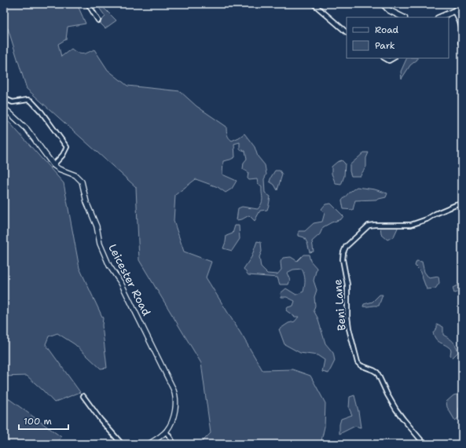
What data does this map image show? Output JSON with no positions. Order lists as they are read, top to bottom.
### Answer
{
  "streets": {
    "street": ["Leicester Road", "Beni Lane"]
  },
  "legend": ["Road", "Park"],
  "scale_bar": "100 m"
}
